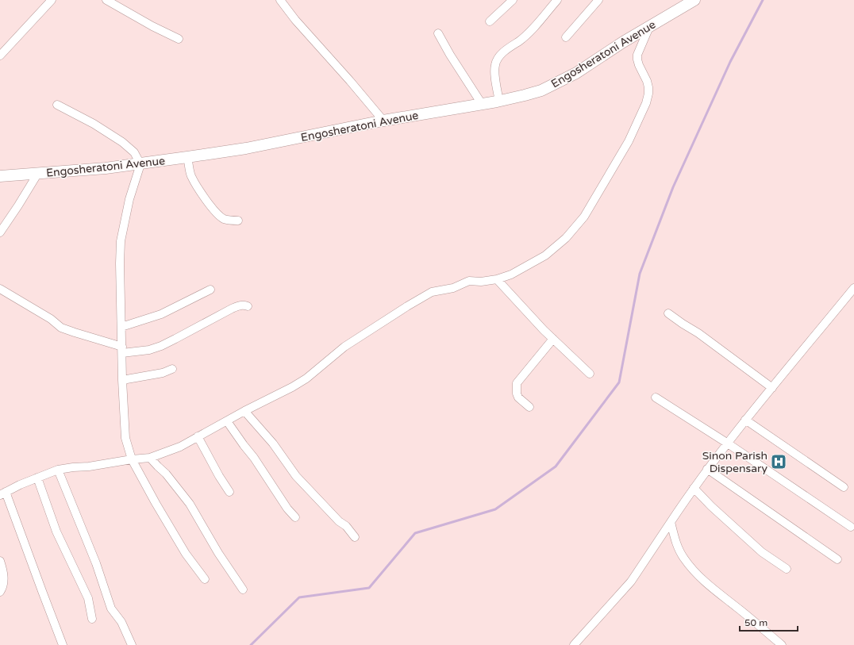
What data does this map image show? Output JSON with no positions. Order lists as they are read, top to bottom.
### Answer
{
  "streets": {
    "street": ["Engosheratoni Avenue"]
  },
  "places": {
    "hospital": ["Sinon Parish Dispensary"]
  },
  "scale_bar": "50 m"
}
